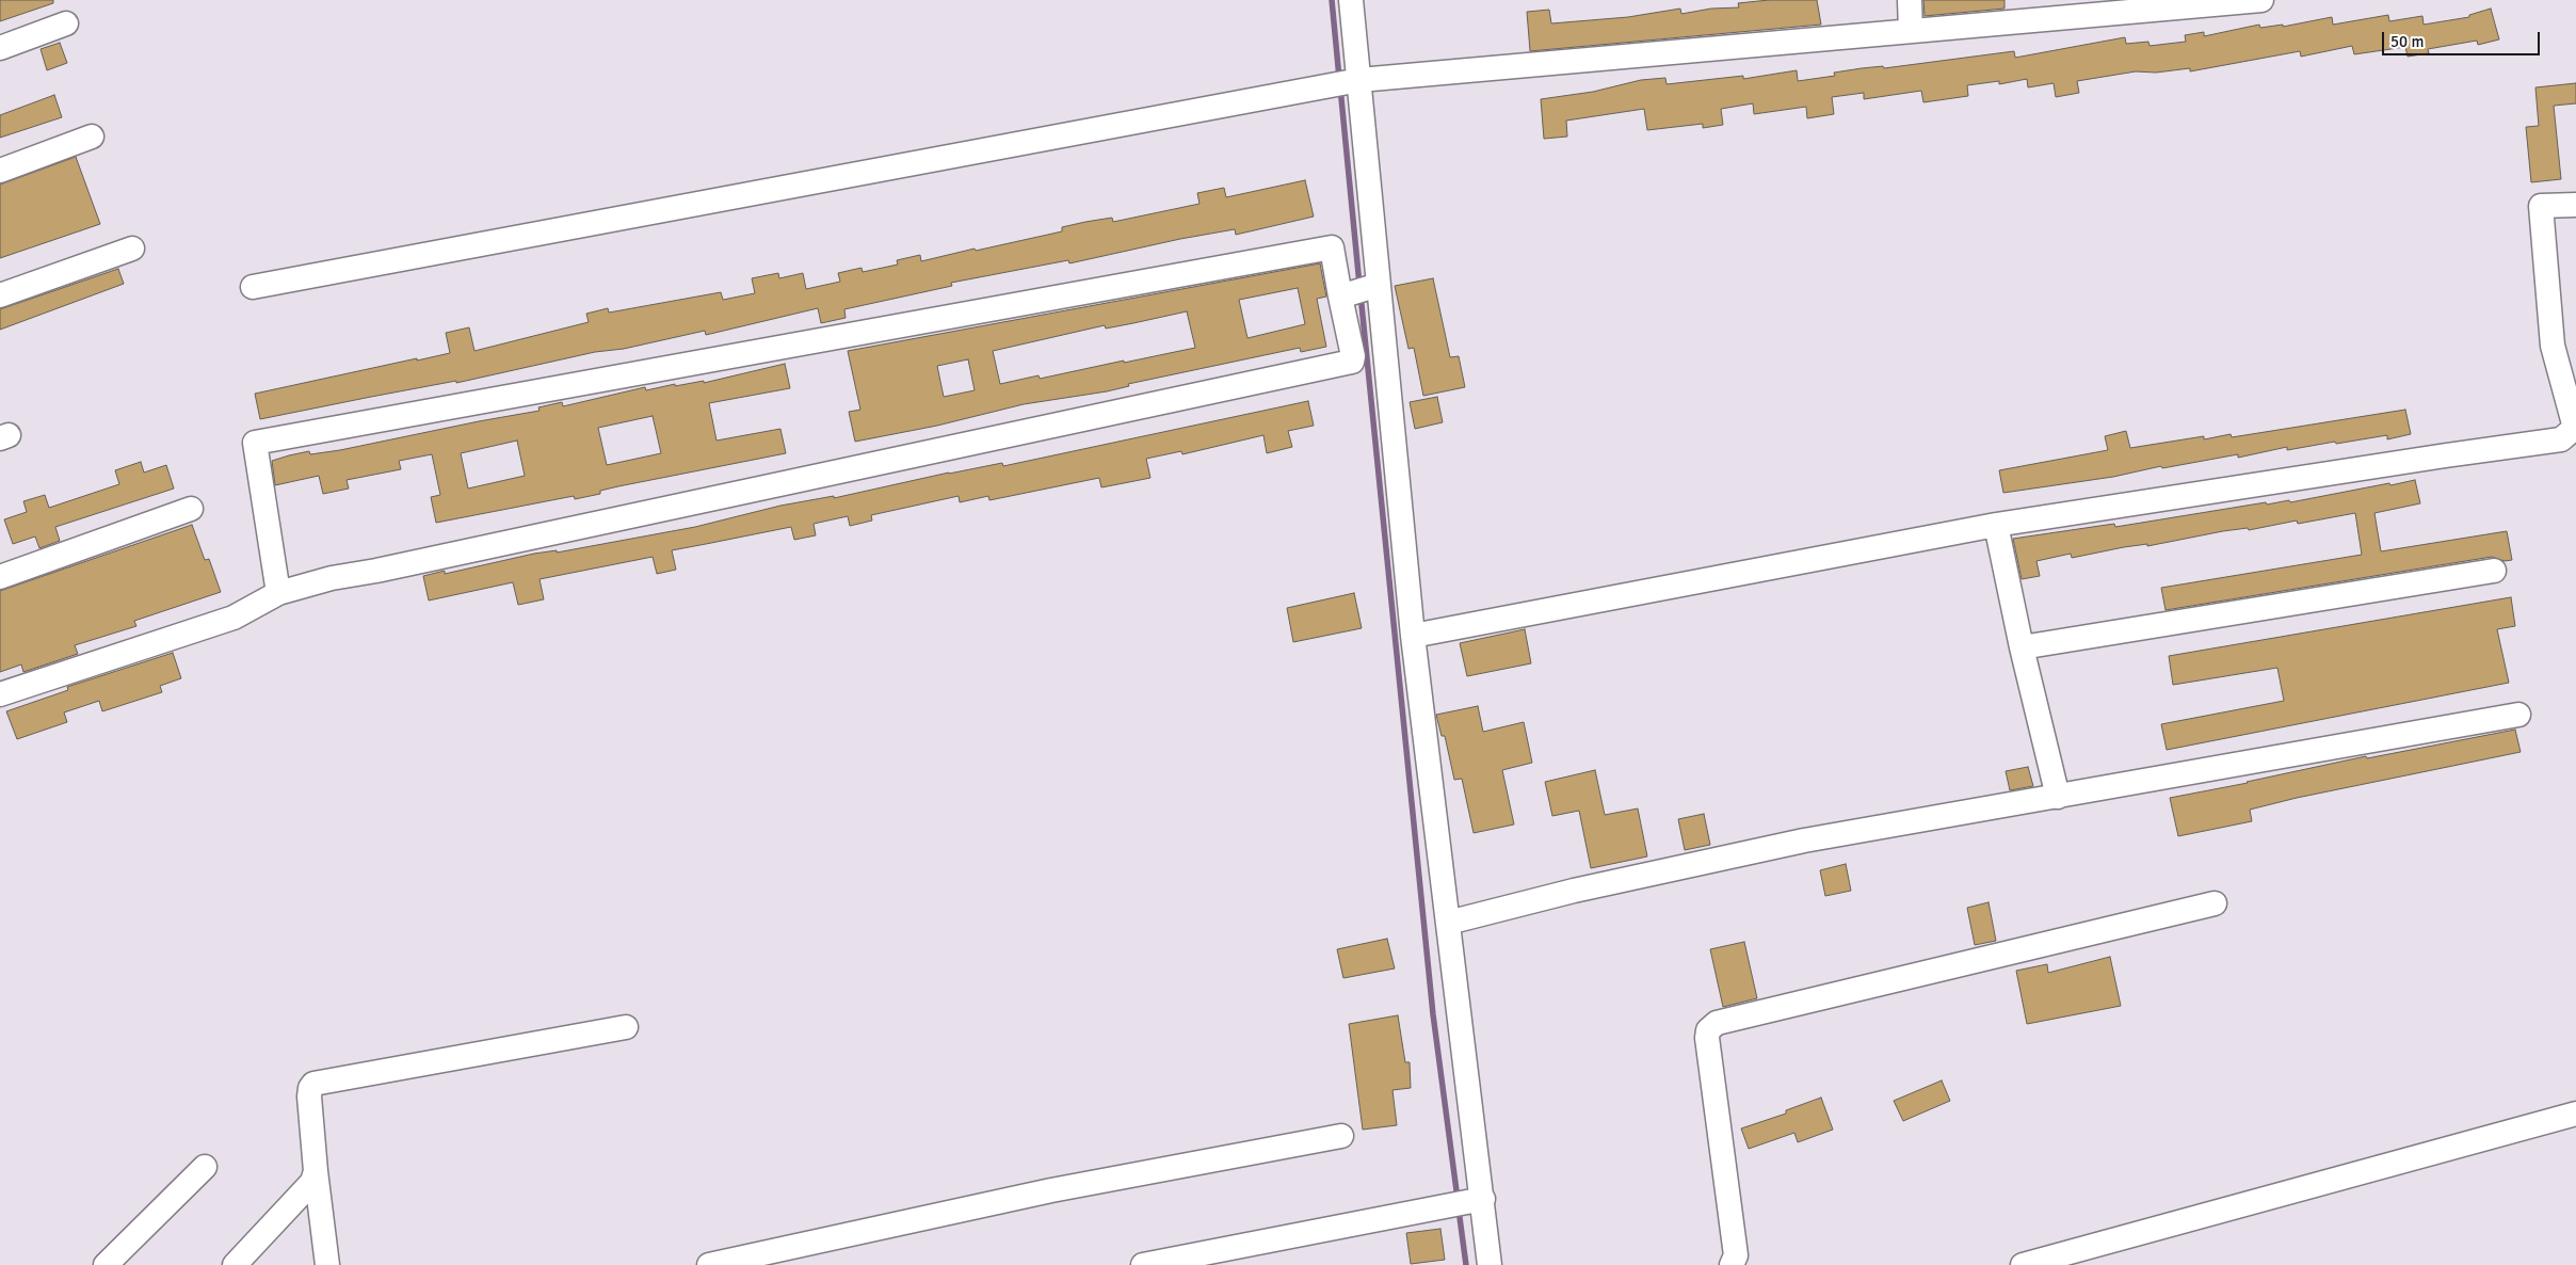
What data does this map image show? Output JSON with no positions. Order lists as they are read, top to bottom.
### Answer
{
  "scale_bar": "50 m"
}
